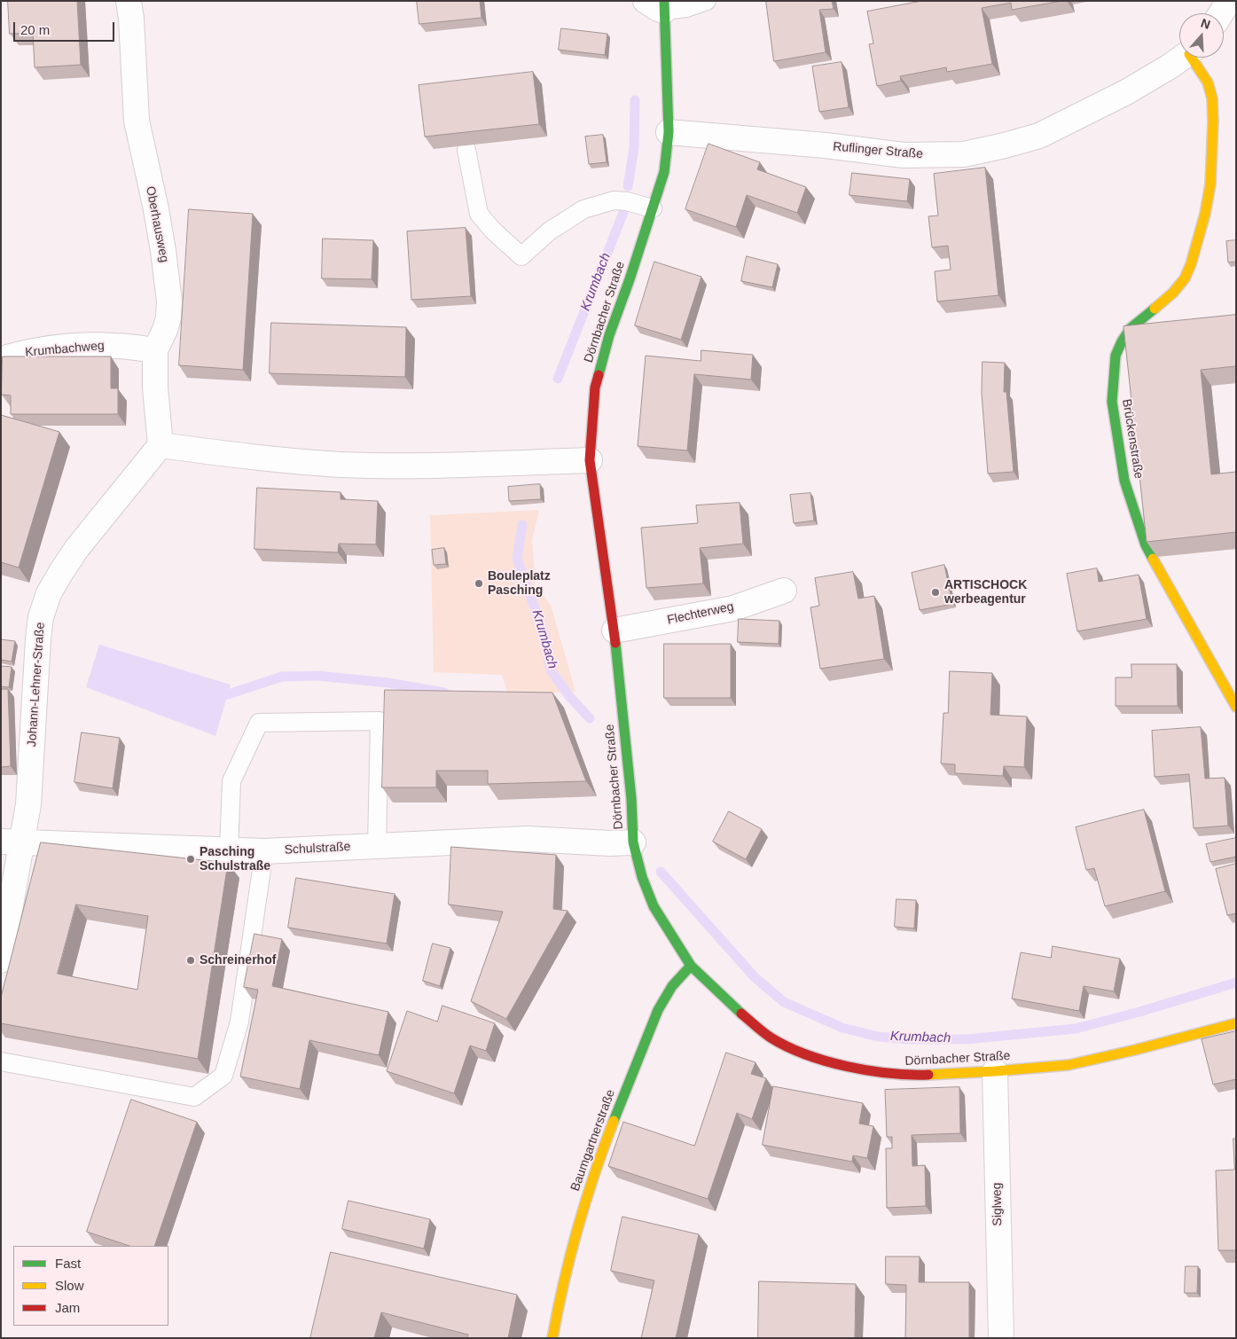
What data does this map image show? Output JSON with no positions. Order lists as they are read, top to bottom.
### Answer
{
  "streets": {
    "street": [
      "Ruflinger Straße",
      "Oberhausweg",
      "Dörnbacher Straße",
      "Krumbachweg",
      "Brückenstraße",
      "Flechterweg",
      "Johann-Lehner-Straße",
      "Schulstraße",
      "Baumgartnerstraße",
      "Siglweg"
    ]
  },
  "crossings": [
    ["Ruflinger Straße", "Dörnbacher Straße"],
    ["Oberhausweg", "Krumbachweg"],
    ["Oberhausweg", "Johann-Lehner-Straße"],
    ["Dörnbacher Straße", "Flechterweg"],
    ["Dörnbacher Straße", "Schulstraße"],
    ["Dörnbacher Straße", "Baumgartnerstraße"],
    ["Dörnbacher Straße", "Siglweg"],
    ["Johann-Lehner-Straße", "Schulstraße"]
  ],
  "water": ["Krumbach"],
  "places": [
    "Bouleplatz Pasching",
    "ARTISCHOCK werbeagentur",
    "Pasching Schulstraße",
    "Schreinerhof"
  ],
  "legend": ["Fast", "Slow", "Jam"],
  "scale_bar": "20 m",
  "north": "top"
}
